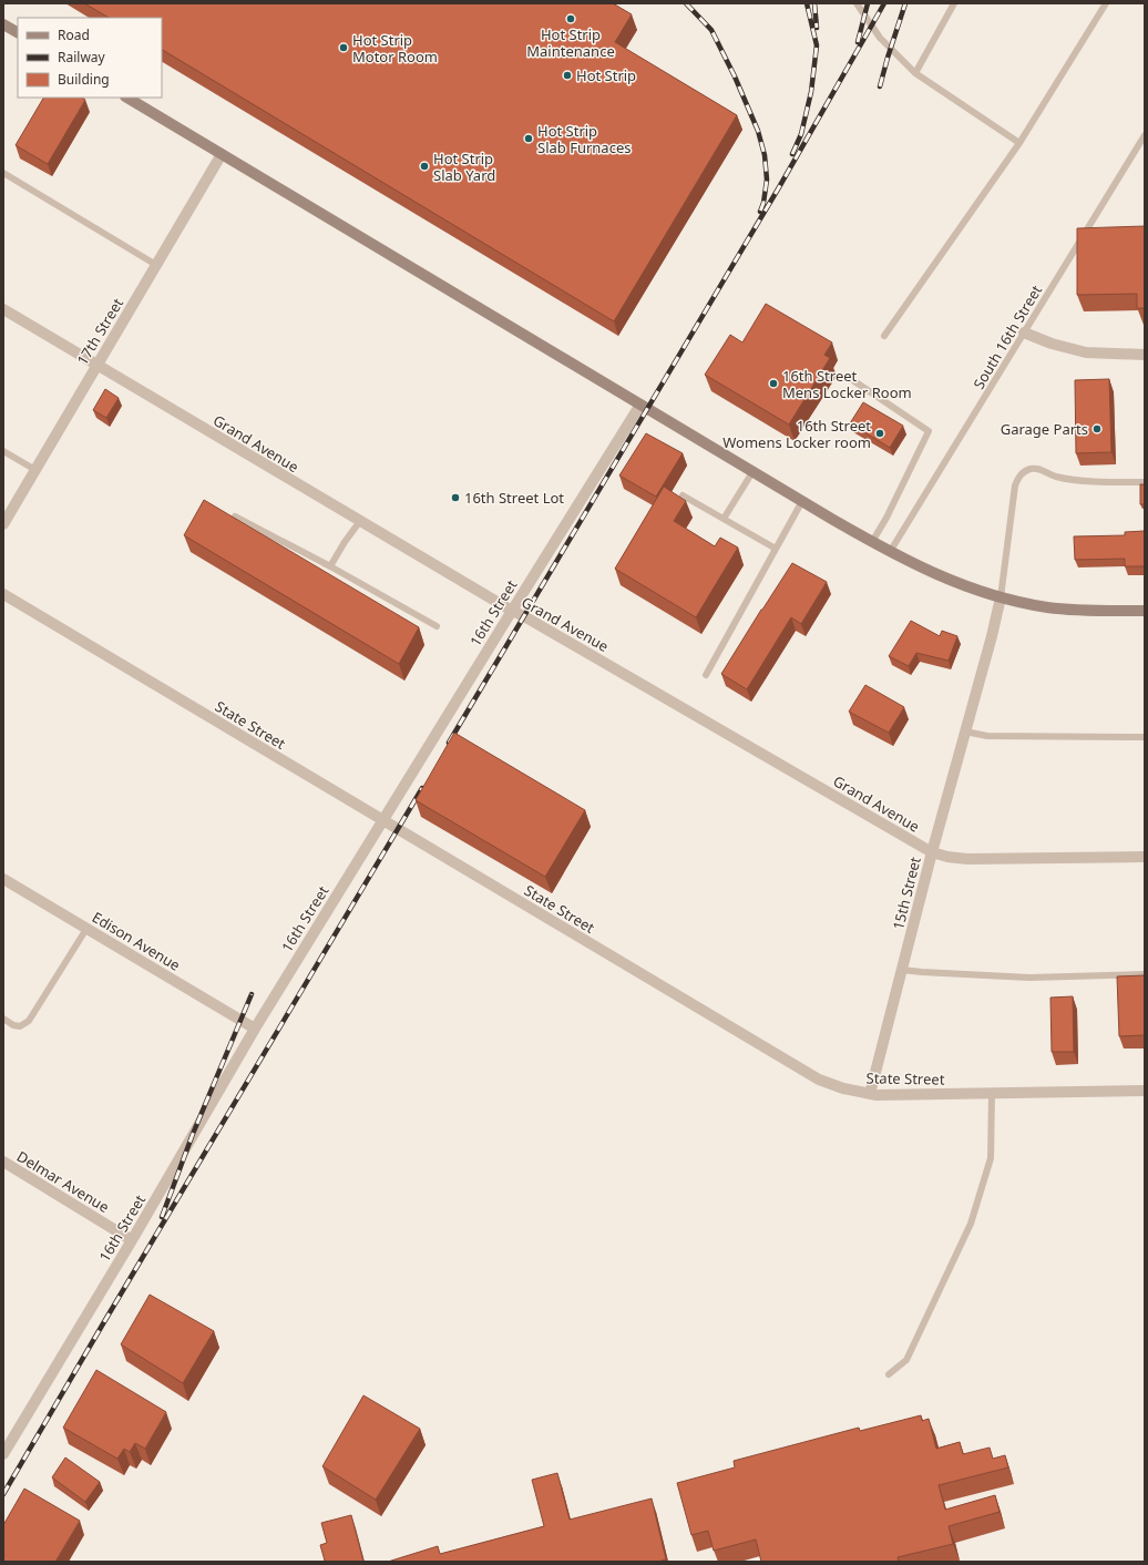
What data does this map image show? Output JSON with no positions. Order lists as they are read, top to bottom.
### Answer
{
  "streets": {
    "street": [
      "17th Street",
      "Grand Avenue",
      "16th Street",
      "State Street",
      "15th Street",
      "Edison Avenue",
      "Delmar Avenue"
    ],
    "lane": ["South 16th Street"]
  },
  "crossings": [
    ["17th Street", "Grand Avenue"],
    ["Grand Avenue", "16th Street"],
    ["Grand Avenue", "15th Street"],
    ["16th Street", "State Street"],
    ["16th Street", "Edison Avenue"],
    ["16th Street", "Delmar Avenue"],
    ["State Street", "15th Street"]
  ],
  "places": [
    "Hot Strip Maintenance",
    "Hot Strip Motor Room",
    "Hot Strip",
    "Hot Strip Slab Furnaces",
    "Hot Strip Slab Yard",
    "16th Street Mens Locker Room",
    "Garage Parts",
    "16th Street Womens Locker room",
    "16th Street Lot"
  ],
  "legend": ["Road", "Railway", "Building"]
}
